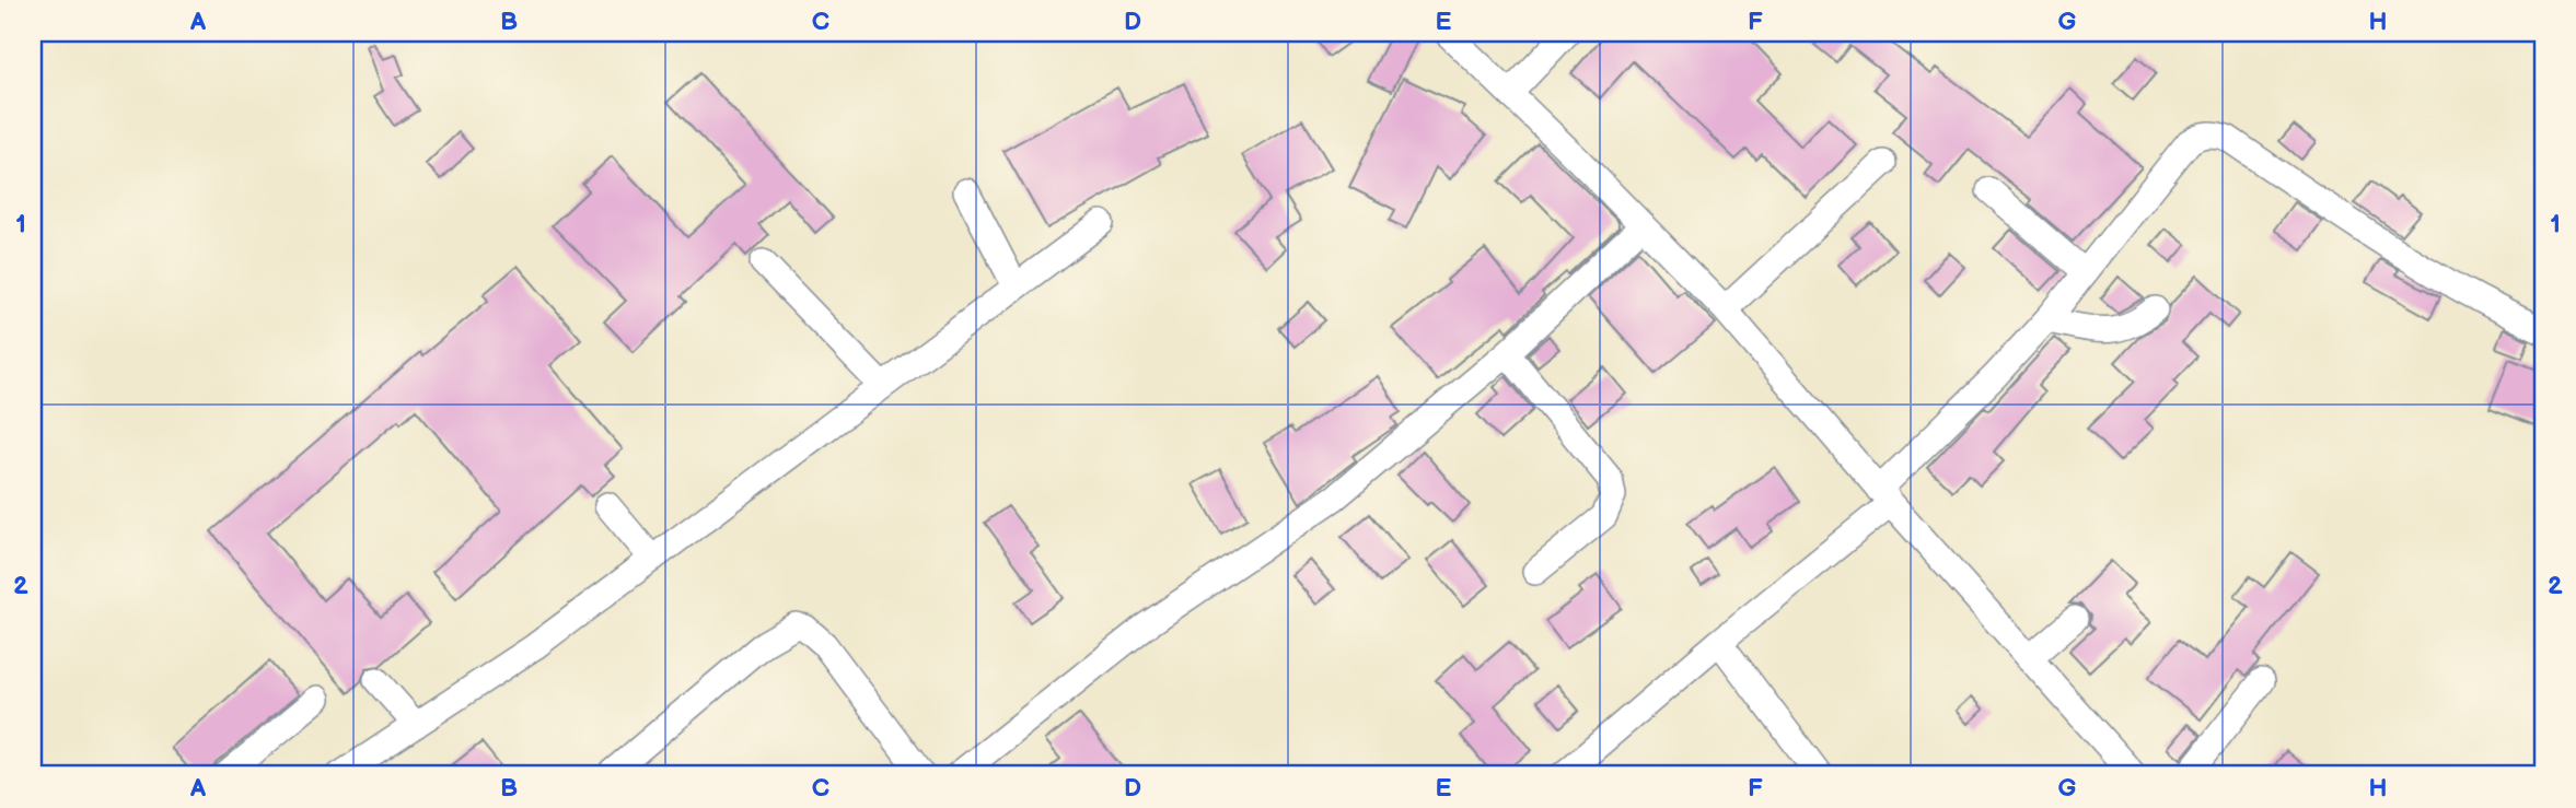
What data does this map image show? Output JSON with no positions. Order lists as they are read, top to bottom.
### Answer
{
  "grid": {
    "columns": [
      "A",
      "B",
      "C",
      "D",
      "E",
      "F",
      "G",
      "H"
    ],
    "rows": ["1", "2"]
  }
}
